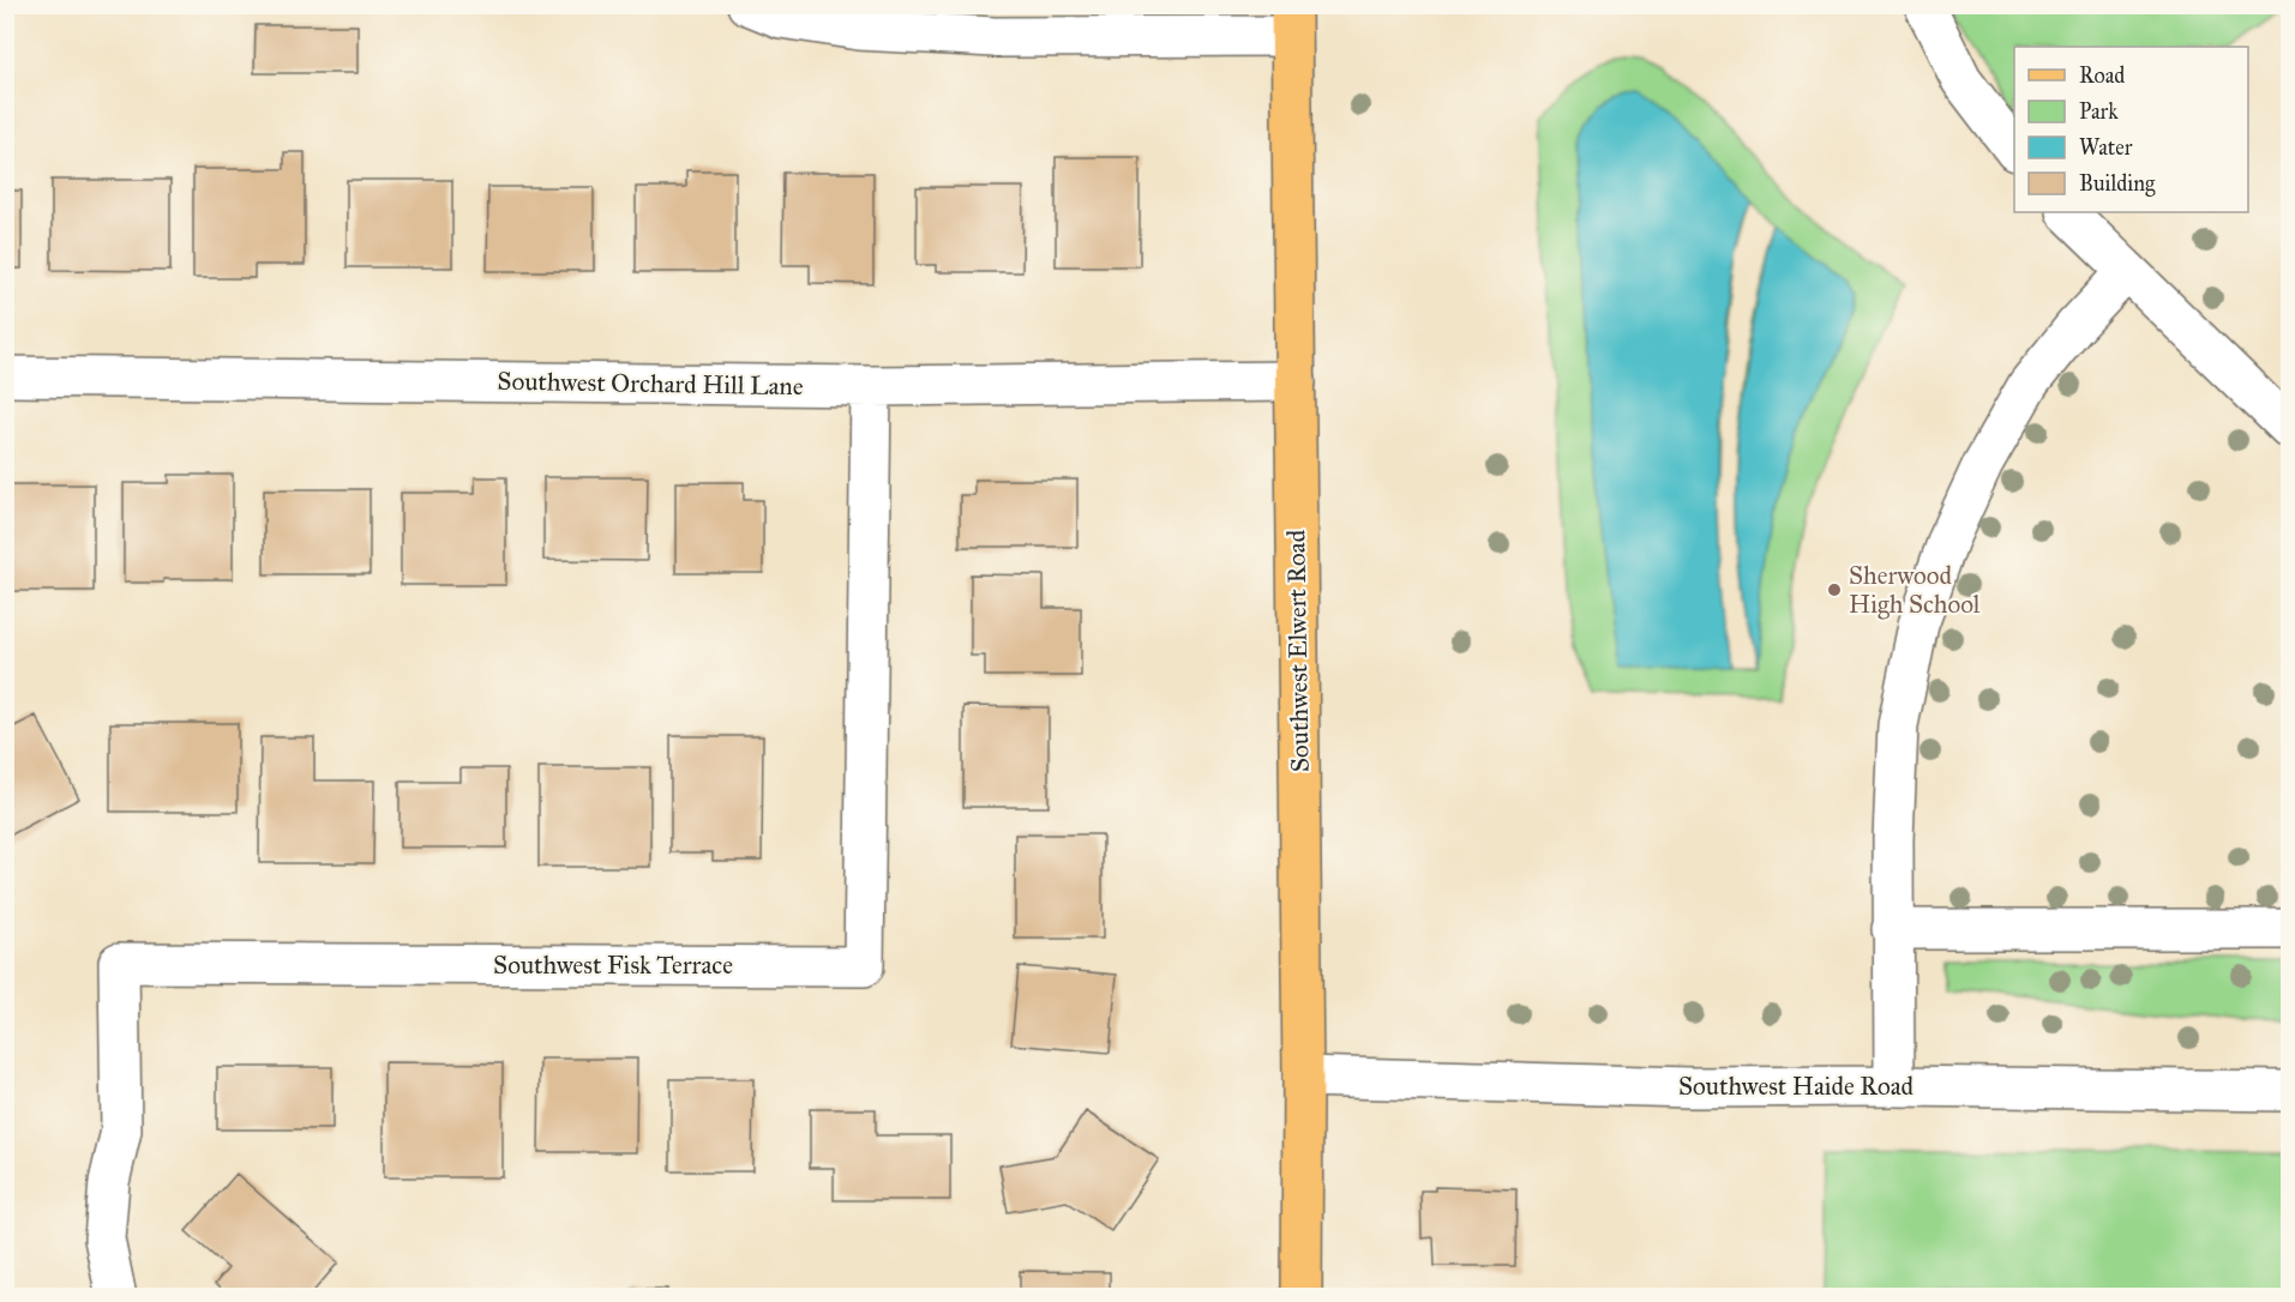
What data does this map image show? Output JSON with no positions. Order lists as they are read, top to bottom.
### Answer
{
  "streets": {
    "main road": ["Southwest Elwert Road"],
    "street": ["Southwest Orchard Hill Lane", "Southwest Fisk Terrace", "Southwest Haide Road"]
  },
  "crossings": [
    ["Southwest Orchard Hill Lane", "Southwest Elwert Road"],
    ["Southwest Orchard Hill Lane", "Southwest Fisk Terrace"],
    ["Southwest Elwert Road", "Southwest Haide Road"]
  ],
  "places": ["Sherwood High School"],
  "legend": [
    "Road",
    "Park",
    "Water",
    "Building"
  ]
}
